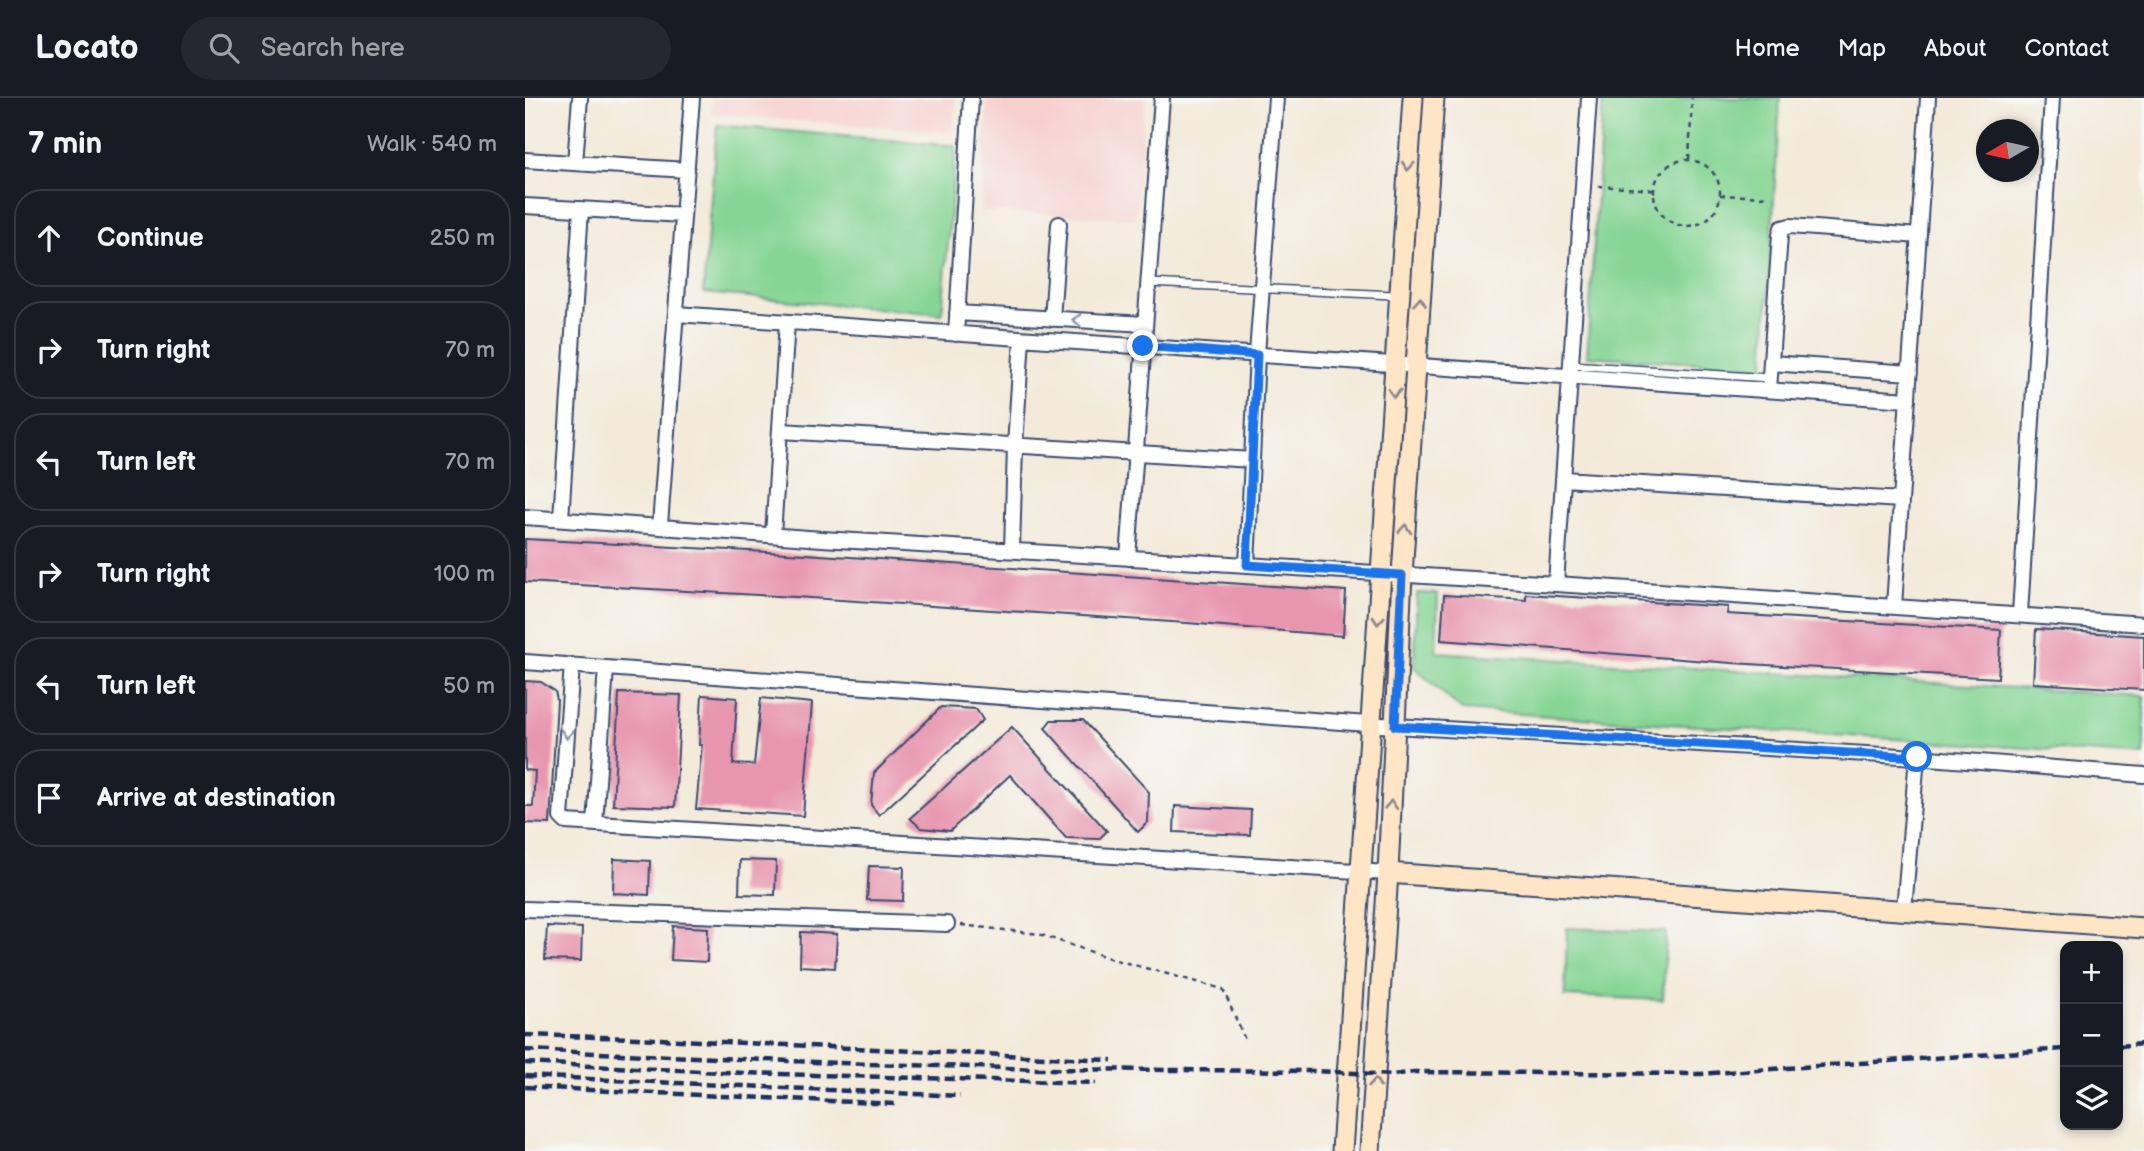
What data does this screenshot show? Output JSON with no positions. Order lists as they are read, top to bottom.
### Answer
{
  "north": "left",
  "page": {
    "header": "Locato",
    "search": "Search here",
    "nav": [
      "Home",
      "Map",
      "About",
      "Contact"
    ],
    "heading": ["7 min", "Walk · 540 m"],
    "list": [
      ["Continue", "250 m"],
      ["Turn right", "70 m"],
      ["Turn left", "70 m"],
      ["Turn right", "100 m"],
      ["Turn left", "50 m"],
      "Arrive at destination"
    ],
    "map_buttons": ["+", "−"]
  }
}
